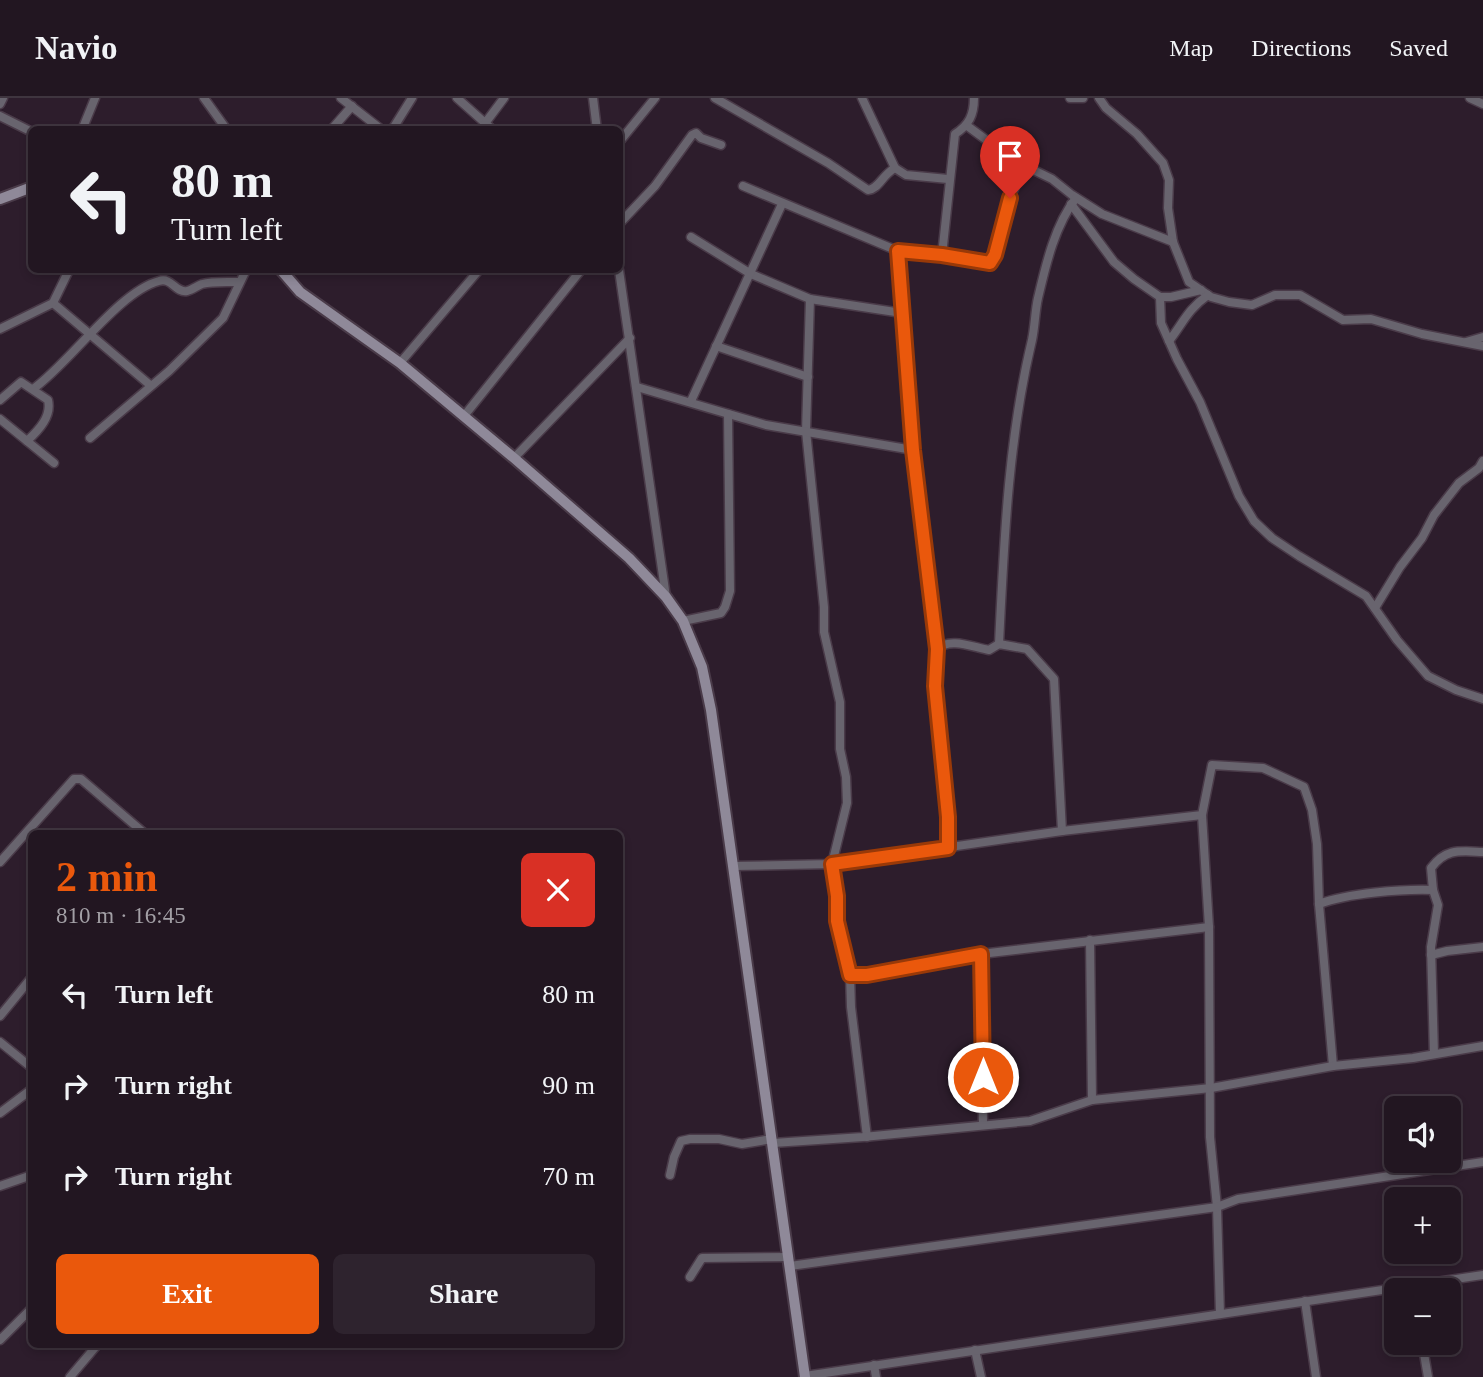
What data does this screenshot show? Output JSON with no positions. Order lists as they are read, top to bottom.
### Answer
{
  "page": {
    "header": "Navio",
    "nav": ["Map", "Directions", "Saved"],
    "turn": ["80 m", "Turn left"],
    "heading": ["2 min", "810 m · 16:45"],
    "list": [
      {
        "name": "Turn left",
        "value": "80 m"
      },
      {
        "name": "Turn right",
        "value": "90 m"
      },
      {
        "name": "Turn right",
        "value": "70 m"
      }
    ],
    "map_buttons": ["+", "−"],
    "buttons": ["Exit", "Share"]
  }
}
